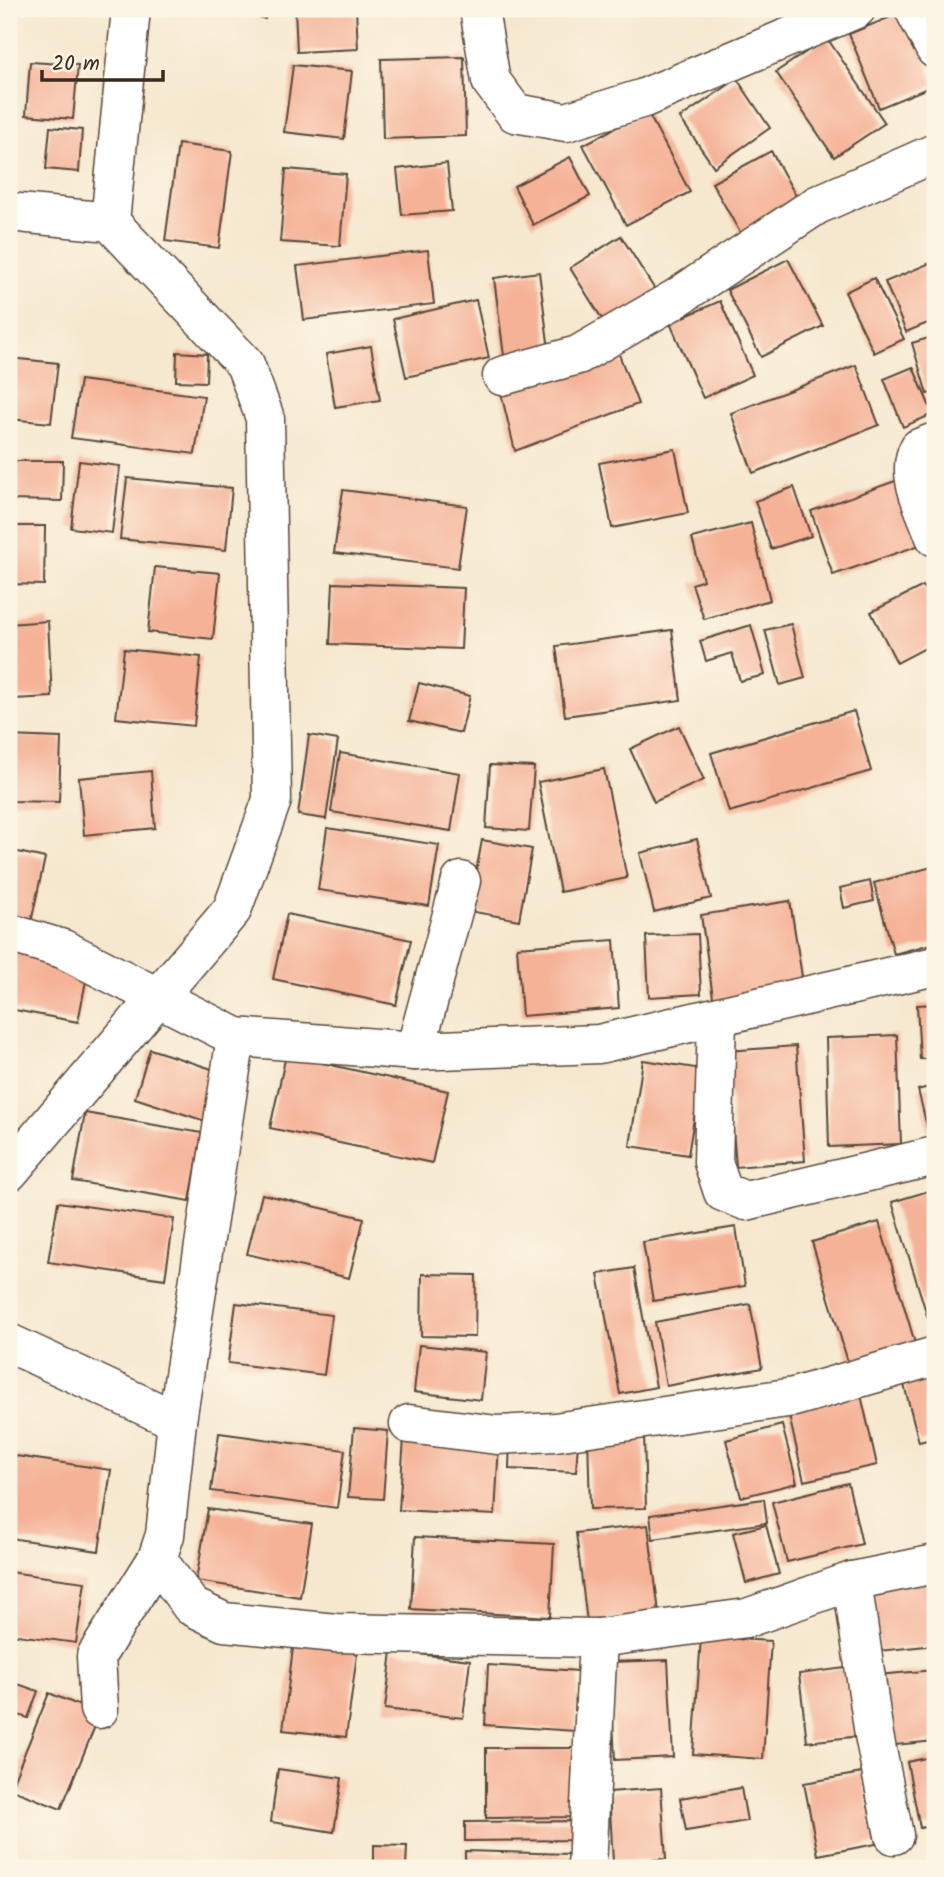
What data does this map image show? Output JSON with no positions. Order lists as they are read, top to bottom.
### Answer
{
  "scale_bar": "20 m"
}
